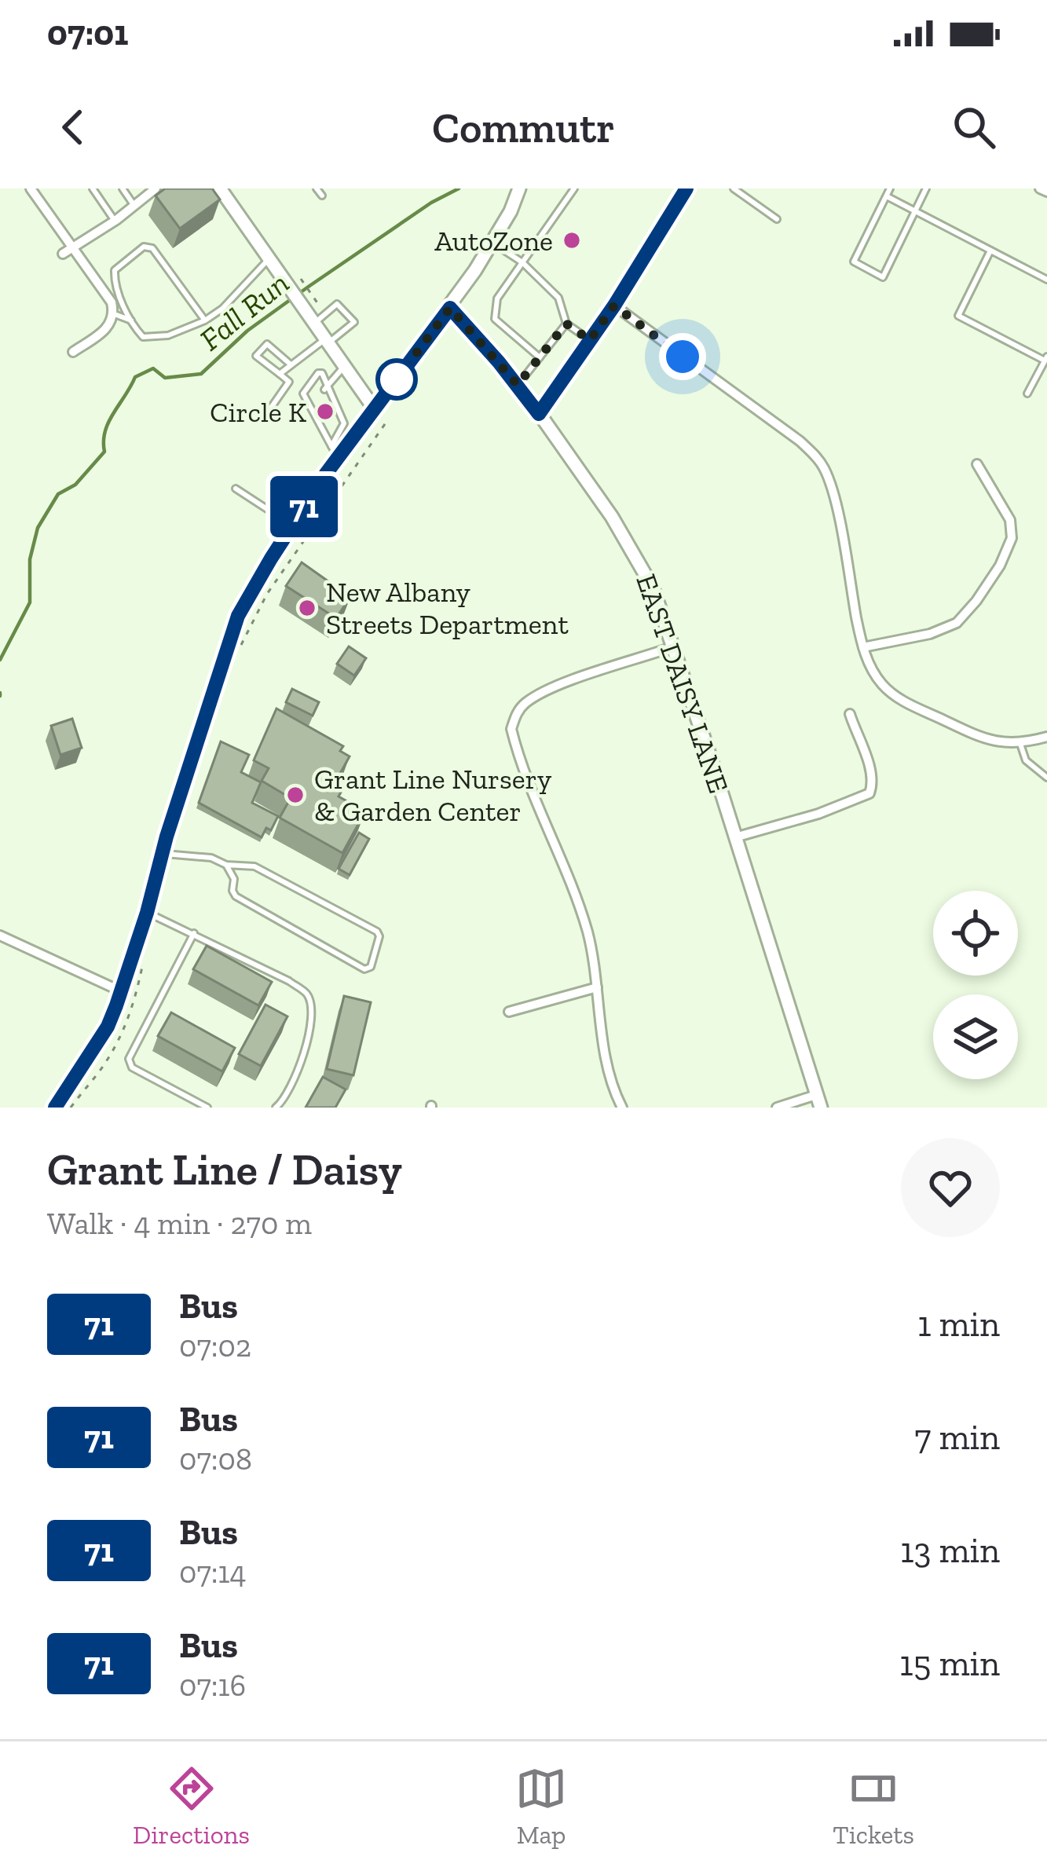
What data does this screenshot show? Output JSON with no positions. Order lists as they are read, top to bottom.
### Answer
{
  "streets": {
    "street": ["EAST DAISY LANE"]
  },
  "water": ["Fall Run"],
  "places": [
    "AutoZone",
    "Circle K",
    "New Albany Streets Department",
    "Grant Line Nursery & Garden Center"
  ],
  "lines": ["bus line 71"],
  "page": {
    "status": "07:01",
    "header": "Commutr",
    "on_map": "71",
    "heading": ["Grant Line / Daisy", "Walk · 4 min · 270 m"],
    "list": [
      {
        "mark": "71",
        "name": "Bus",
        "note": "07:02",
        "value": "1 min"
      },
      {
        "mark": "71",
        "name": "Bus",
        "note": "07:08",
        "value": "7 min"
      },
      {
        "mark": "71",
        "name": "Bus",
        "note": "07:14",
        "value": "13 min"
      },
      {
        "mark": "71",
        "name": "Bus",
        "note": "07:16",
        "value": "15 min"
      }
    ],
    "tabs": ["Directions", "Map", "Tickets"]
  }
}
